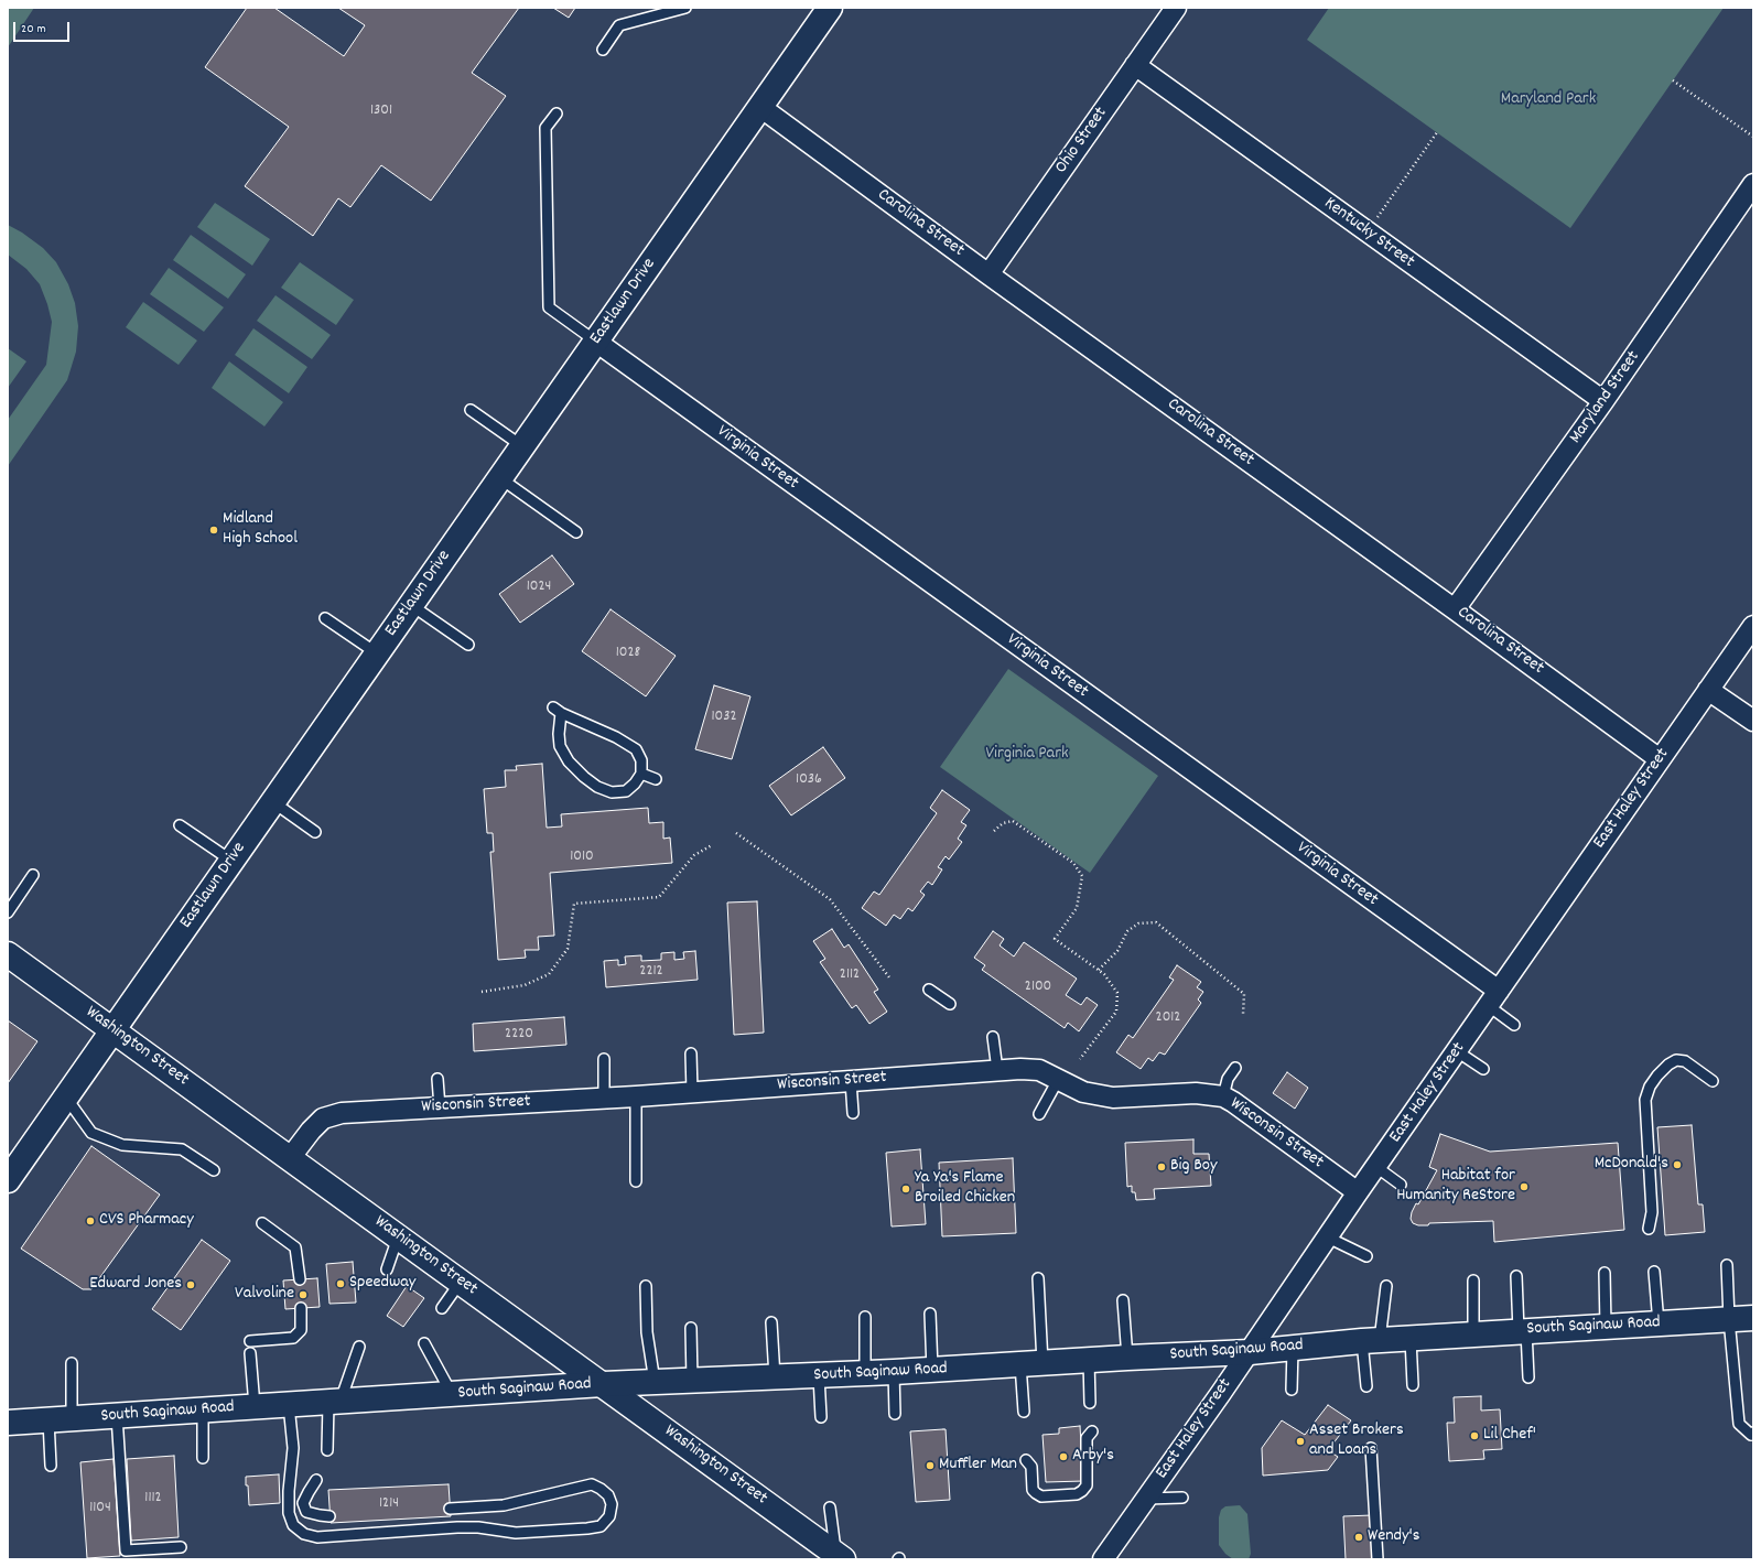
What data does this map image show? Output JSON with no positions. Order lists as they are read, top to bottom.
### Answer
{
  "streets": {
    "street": [
      "Ohio Street",
      "Carolina Street",
      "Kentucky Street",
      "Eastlawn Drive",
      "Maryland Street",
      "Virginia Street",
      "East Haley Street",
      "Washington Street",
      "Wisconsin Street",
      "South Saginaw Road"
    ]
  },
  "crossings": [
    ["Ohio Street", "Carolina Street"],
    ["Ohio Street", "Kentucky Street"],
    ["Carolina Street", "Eastlawn Drive"],
    ["Carolina Street", "Maryland Street"],
    ["Carolina Street", "East Haley Street"],
    ["Kentucky Street", "Maryland Street"],
    ["Eastlawn Drive", "Virginia Street"],
    ["Eastlawn Drive", "Washington Street"],
    ["Virginia Street", "East Haley Street"],
    ["East Haley Street", "Wisconsin Street"],
    ["East Haley Street", "South Saginaw Road"],
    ["Washington Street", "Wisconsin Street"],
    ["Washington Street", "South Saginaw Road"]
  ],
  "parks": ["Maryland Park", "Virginia Park"],
  "places": [
    "Midland High School",
    "McDonald's",
    "Big Boy",
    "Habitat for Humanity ReStore",
    "Ya Ya's Flame Broiled Chicken",
    "CVS Pharmacy",
    "Speedway",
    "Edward Jones",
    "Valvoline",
    "Lil Chef'",
    "Asset Brokers and Loans",
    "Arby's",
    "Muffler Man",
    "Wendy's"
  ],
  "house_numbers": [
    "1301",
    "1024",
    "1028",
    "1032",
    "1036",
    "1010",
    "2212",
    "2112",
    "2100",
    "2012",
    "2220",
    "1112",
    "1214",
    "1104"
  ],
  "scale_bar": "20 m"
}
